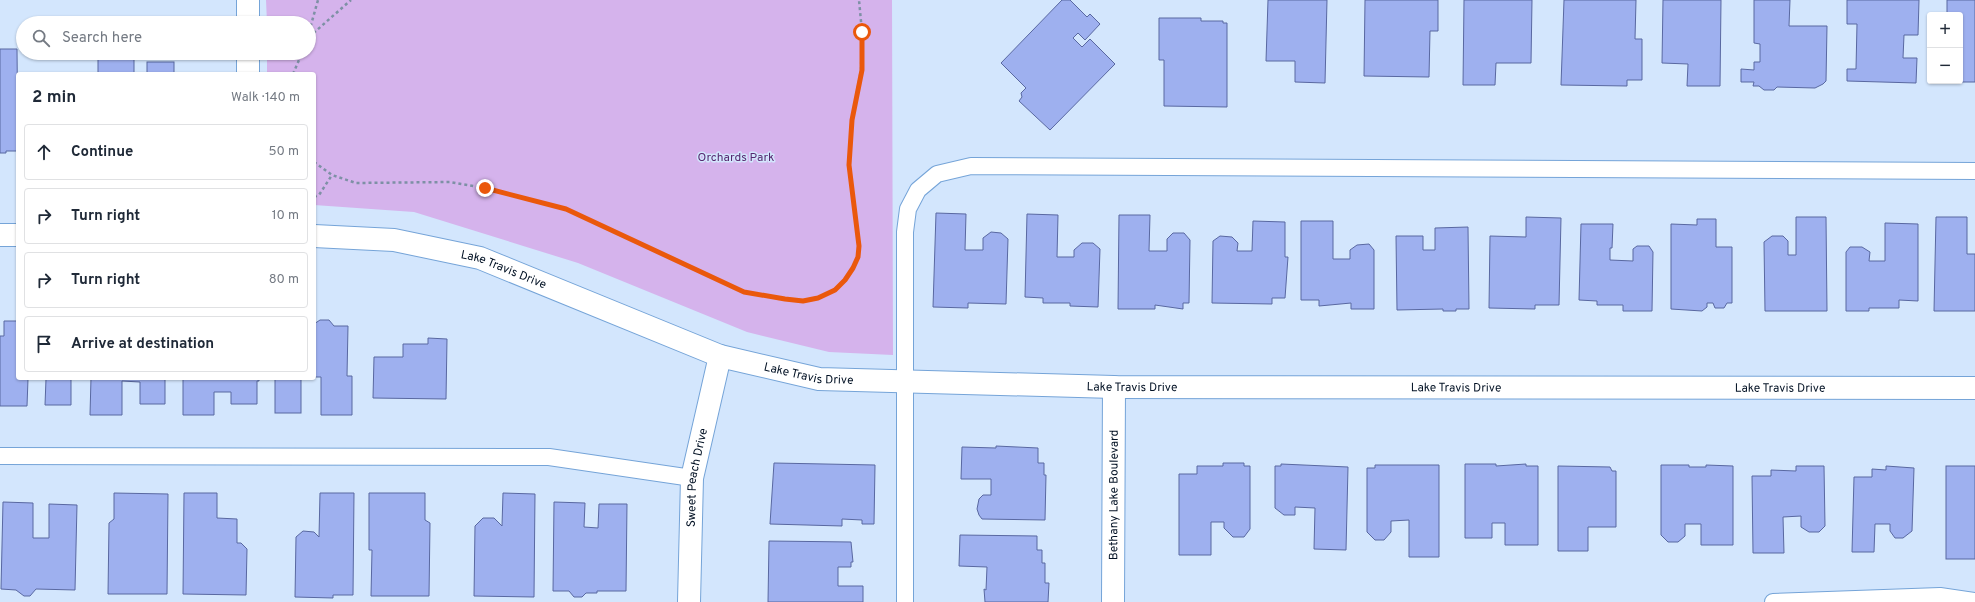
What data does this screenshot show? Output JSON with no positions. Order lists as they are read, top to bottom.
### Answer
{
  "streets": {
    "street": ["Lake Travis Drive", "Sweet Peach Drive", "Bethany Lake Boulevard"]
  },
  "crossings": [
    ["Lake Travis Drive", "Sweet Peach Drive"],
    ["Lake Travis Drive", "Bethany Lake Boulevard"]
  ],
  "parks": ["Orchards Park"],
  "page": {
    "map_buttons": ["+", "−"],
    "search": "Search here",
    "heading": ["2 min", "Walk · 140 m"],
    "list": [
      ["Continue", "50 m"],
      ["Turn right", "10 m"],
      ["Turn right", "80 m"],
      "Arrive at destination"
    ]
  }
}
